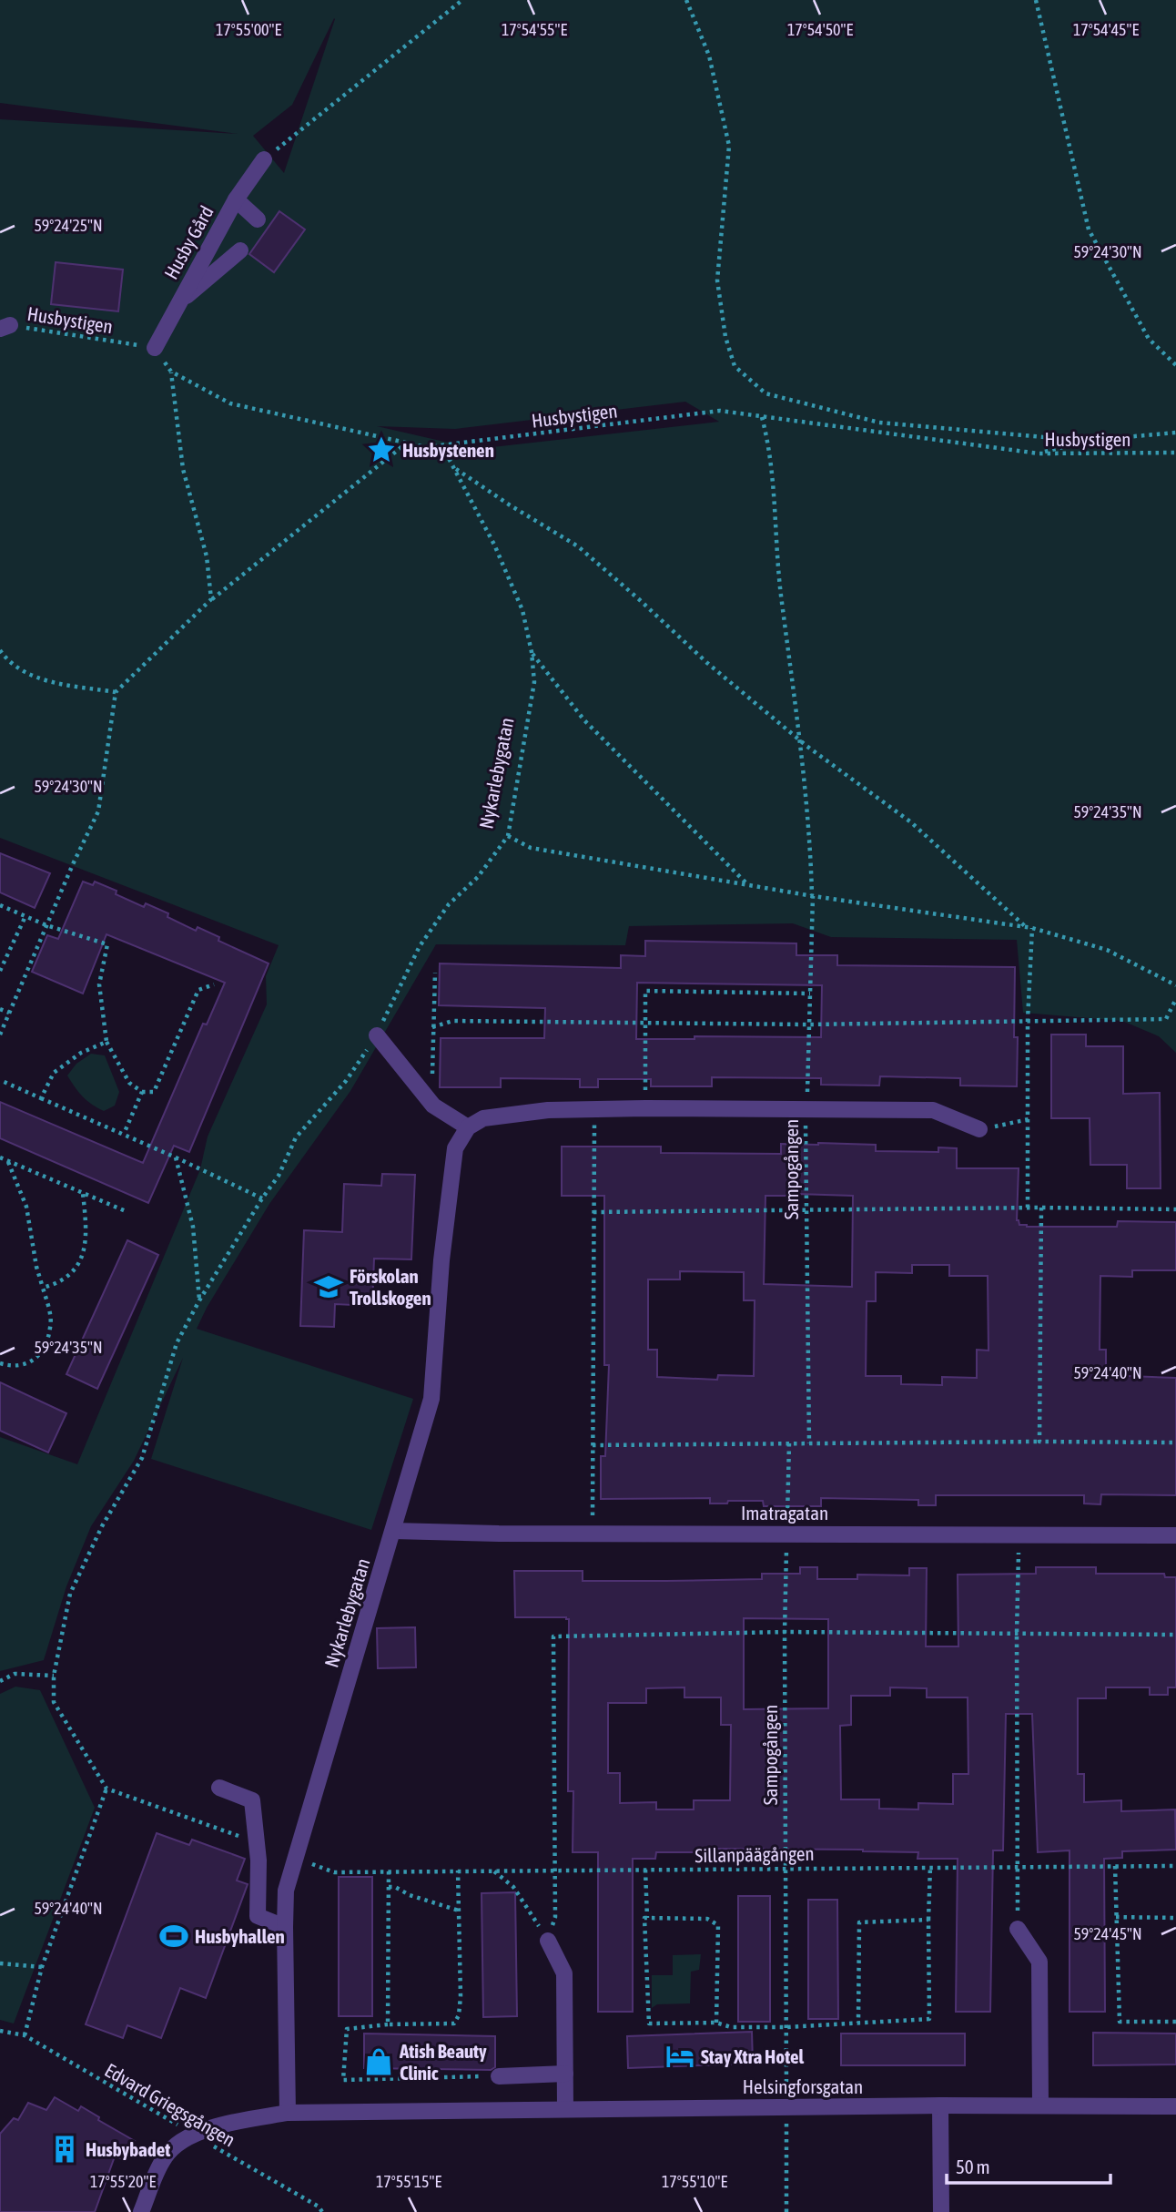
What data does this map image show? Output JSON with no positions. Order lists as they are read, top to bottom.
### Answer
{
  "streets": {
    "street": [
      "Husby Gård",
      "Nykarlebygatan",
      "Imatragatan",
      "Helsingforsgatan"
    ],
    "path": [
      "Husbystigen",
      "Sampogången",
      "Sillanpäägången",
      "Edvard Griegsgången"
    ]
  },
  "crossings": [
    ["Husby Gård", "Husbystigen"],
    ["Husbystigen", "Nykarlebygatan"],
    ["Husbystigen", "Sampogången"],
    ["Nykarlebygatan", "Imatragatan"],
    ["Nykarlebygatan", "Helsingforsgatan"],
    ["Sampogången", "Imatragatan"],
    ["Sampogången", "Sillanpäägången"],
    ["Helsingforsgatan", "Edvard Griegsgången"]
  ],
  "places": {
    "place": ["Husbystenen"],
    "school or university": ["Förskolan Trollskogen"],
    "sports": ["Husbyhallen"],
    "hotel": ["Stay Xtra Hotel"],
    "shop": ["Atish Beauty Clinic"],
    "building": ["Husbybadet"]
  },
  "scale_bar": "50 m",
  "coordinates": [
    "17°55'00\"E",
    "17°54'55\"E",
    "17°54'50\"E",
    "17°54'45\"E",
    "59°24'25\"N",
    "59°24'30\"N",
    "59°24'35\"N",
    "59°24'40\"N",
    "59°24'45\"N",
    "17°55'20\"E",
    "17°55'15\"E",
    "17°55'10\"E"
  ]
}
